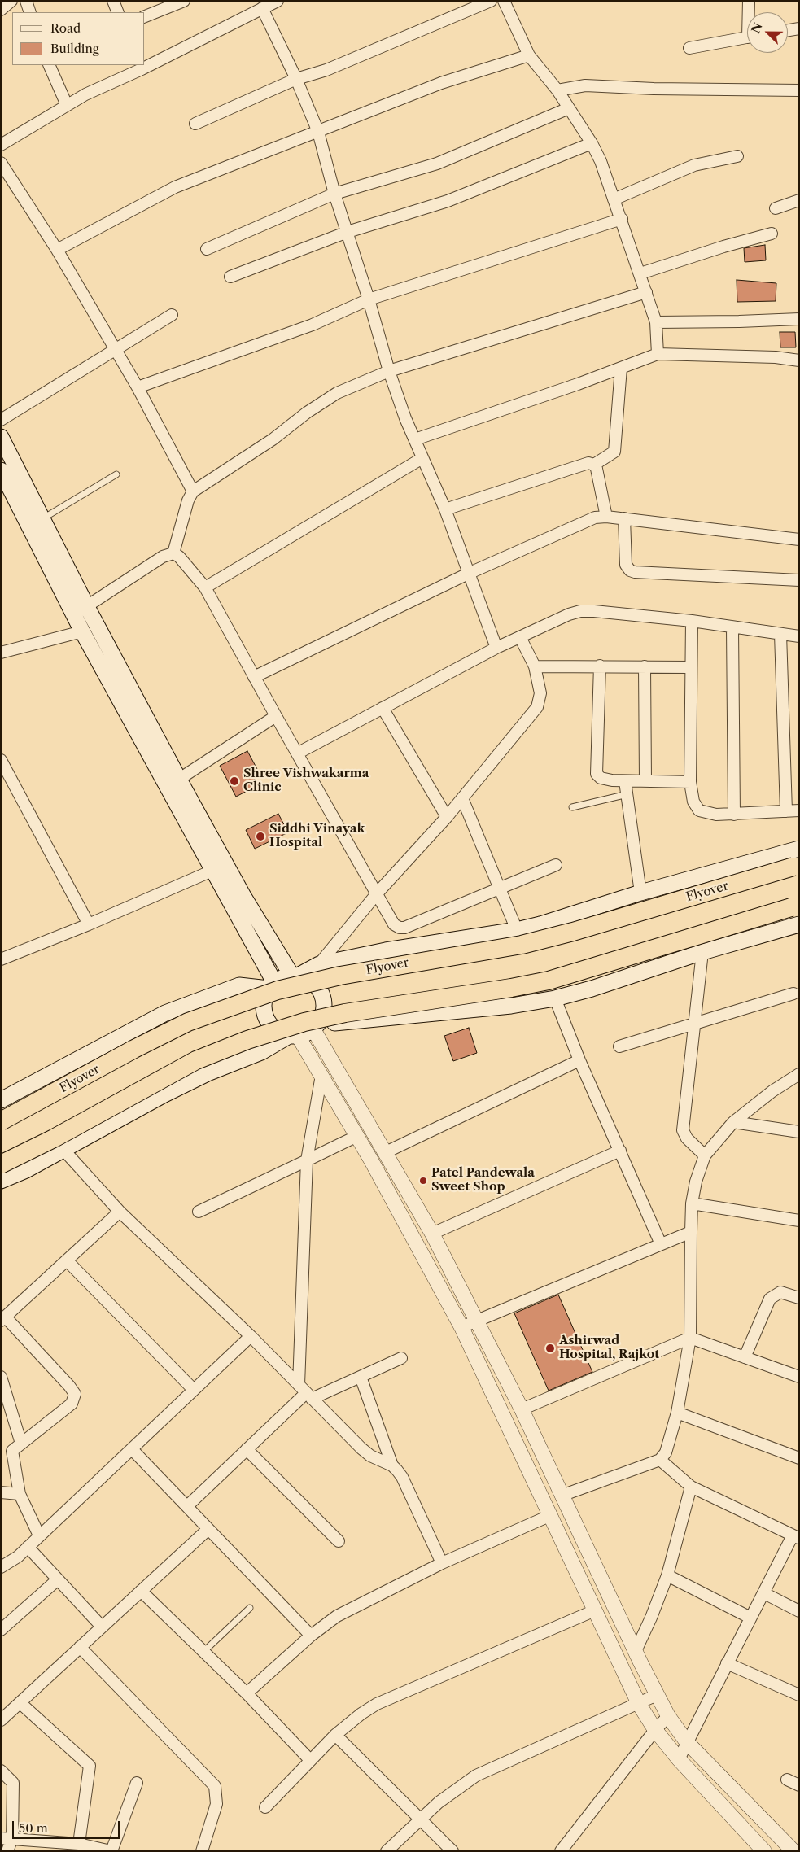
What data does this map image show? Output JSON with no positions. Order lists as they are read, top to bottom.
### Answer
{
  "streets": {
    "highway": ["Flyover"]
  },
  "places": [
    "Shree Vishwakarma Clinic",
    "Siddhi Vinayak Hospital",
    "Patel Pandewala Sweet Shop",
    "Ashirwad Hospital, Rajkot"
  ],
  "legend": ["Road", "Building"],
  "scale_bar": "50 m",
  "north": "top left"
}
